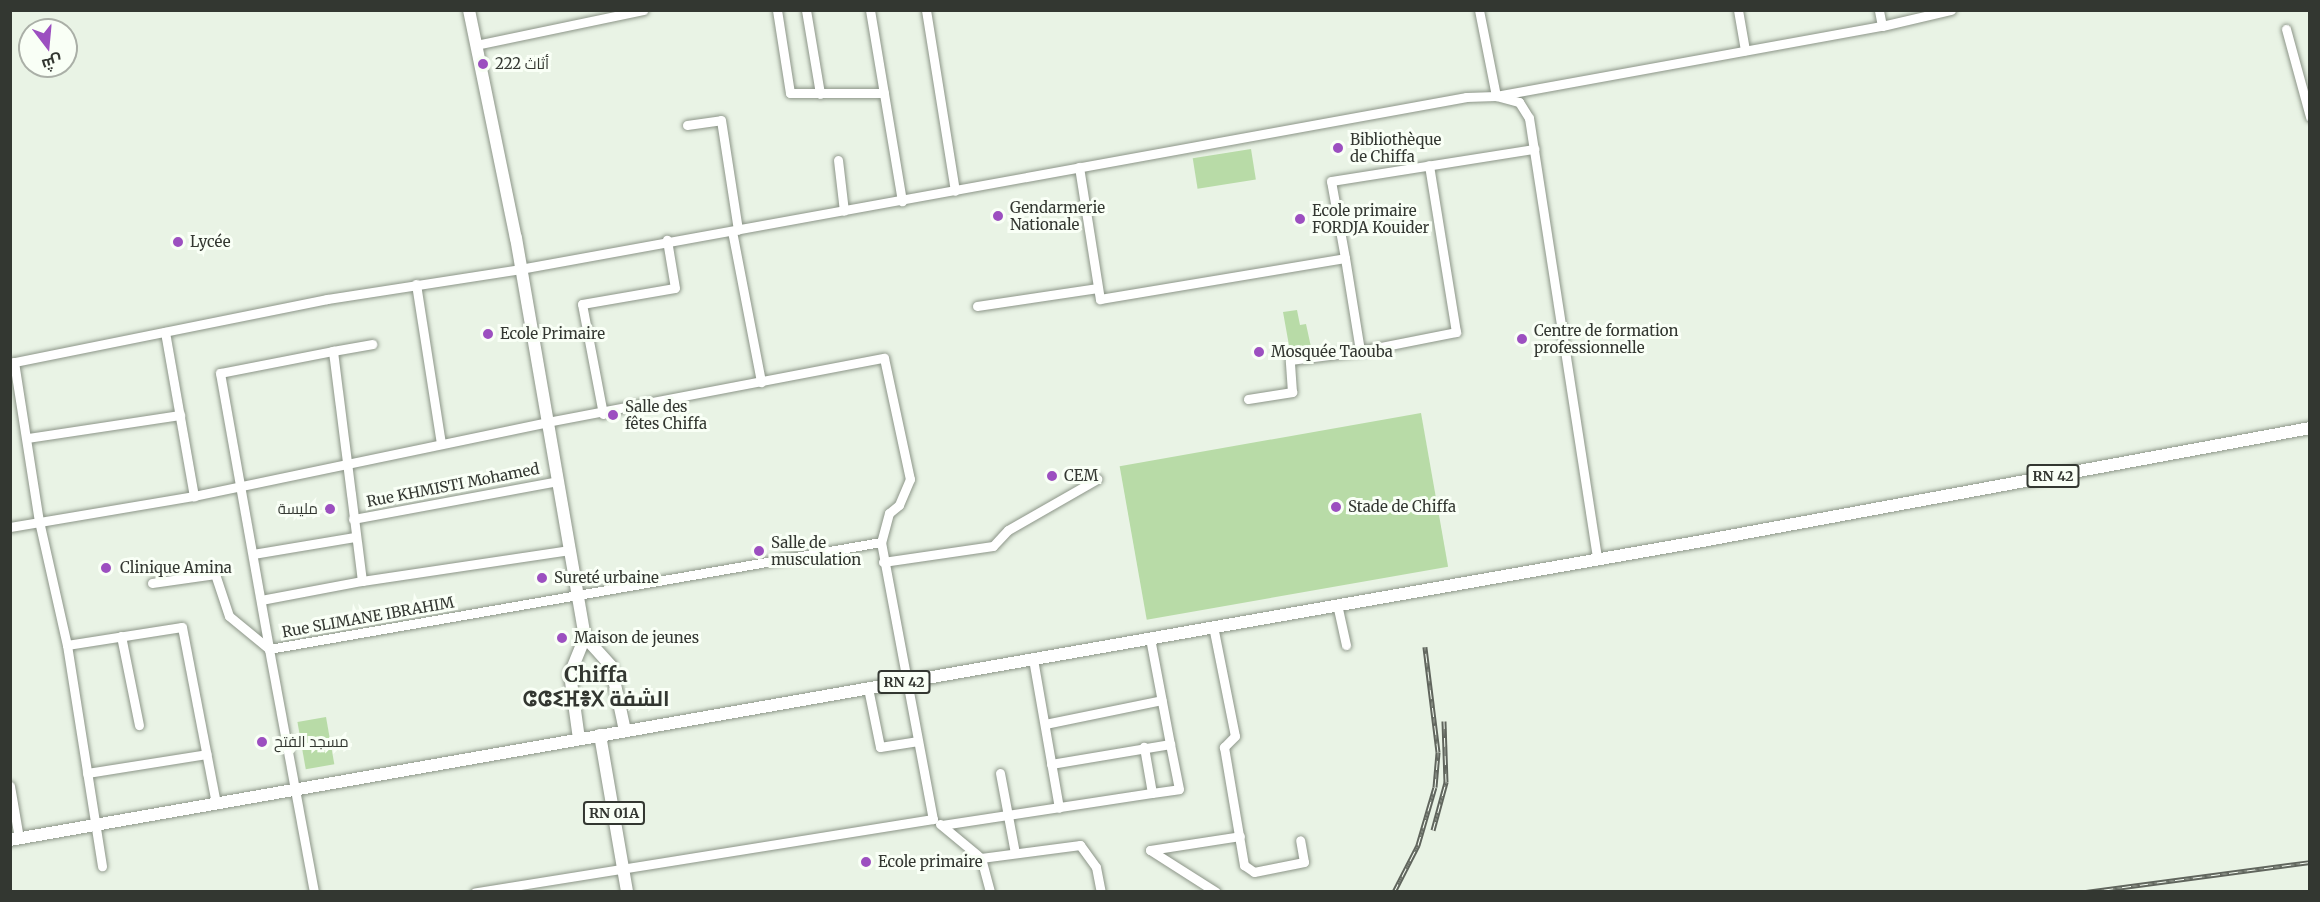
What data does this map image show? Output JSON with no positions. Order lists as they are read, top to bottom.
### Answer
{
  "streets": {
    "main road": ["RN 42", "RN 01A"],
    "street": ["Rue KHMISTI Mohamed", "Rue SLIMANE IBRAHIM"]
  },
  "crossings": [
    ["RN 42", "Rue SLIMANE IBRAHIM"],
    ["RN 42", "RN 01A"]
  ],
  "districts": ["Chiffa ⵛⵛⵉⴼⴻⵝ الشفة"],
  "places": [
    "أثاث 222",
    "Bibliothèque de Chiffa",
    "Gendarmerie Nationale",
    "Ecole primaire FORDJA Kouider",
    "Lycée",
    "Ecole Primaire",
    "Centre de formation professionnelle",
    "Mosquée Taouba",
    "Salle des fêtes Chiffa",
    "CEM",
    "Stade de Chiffa",
    "مليسة",
    "Salle de musculation",
    "Clinique Amina",
    "Sureté urbaine",
    "Maison de jeunes",
    "مسجد الفتح",
    "Ecole primaire"
  ],
  "north": "bottom"
}
